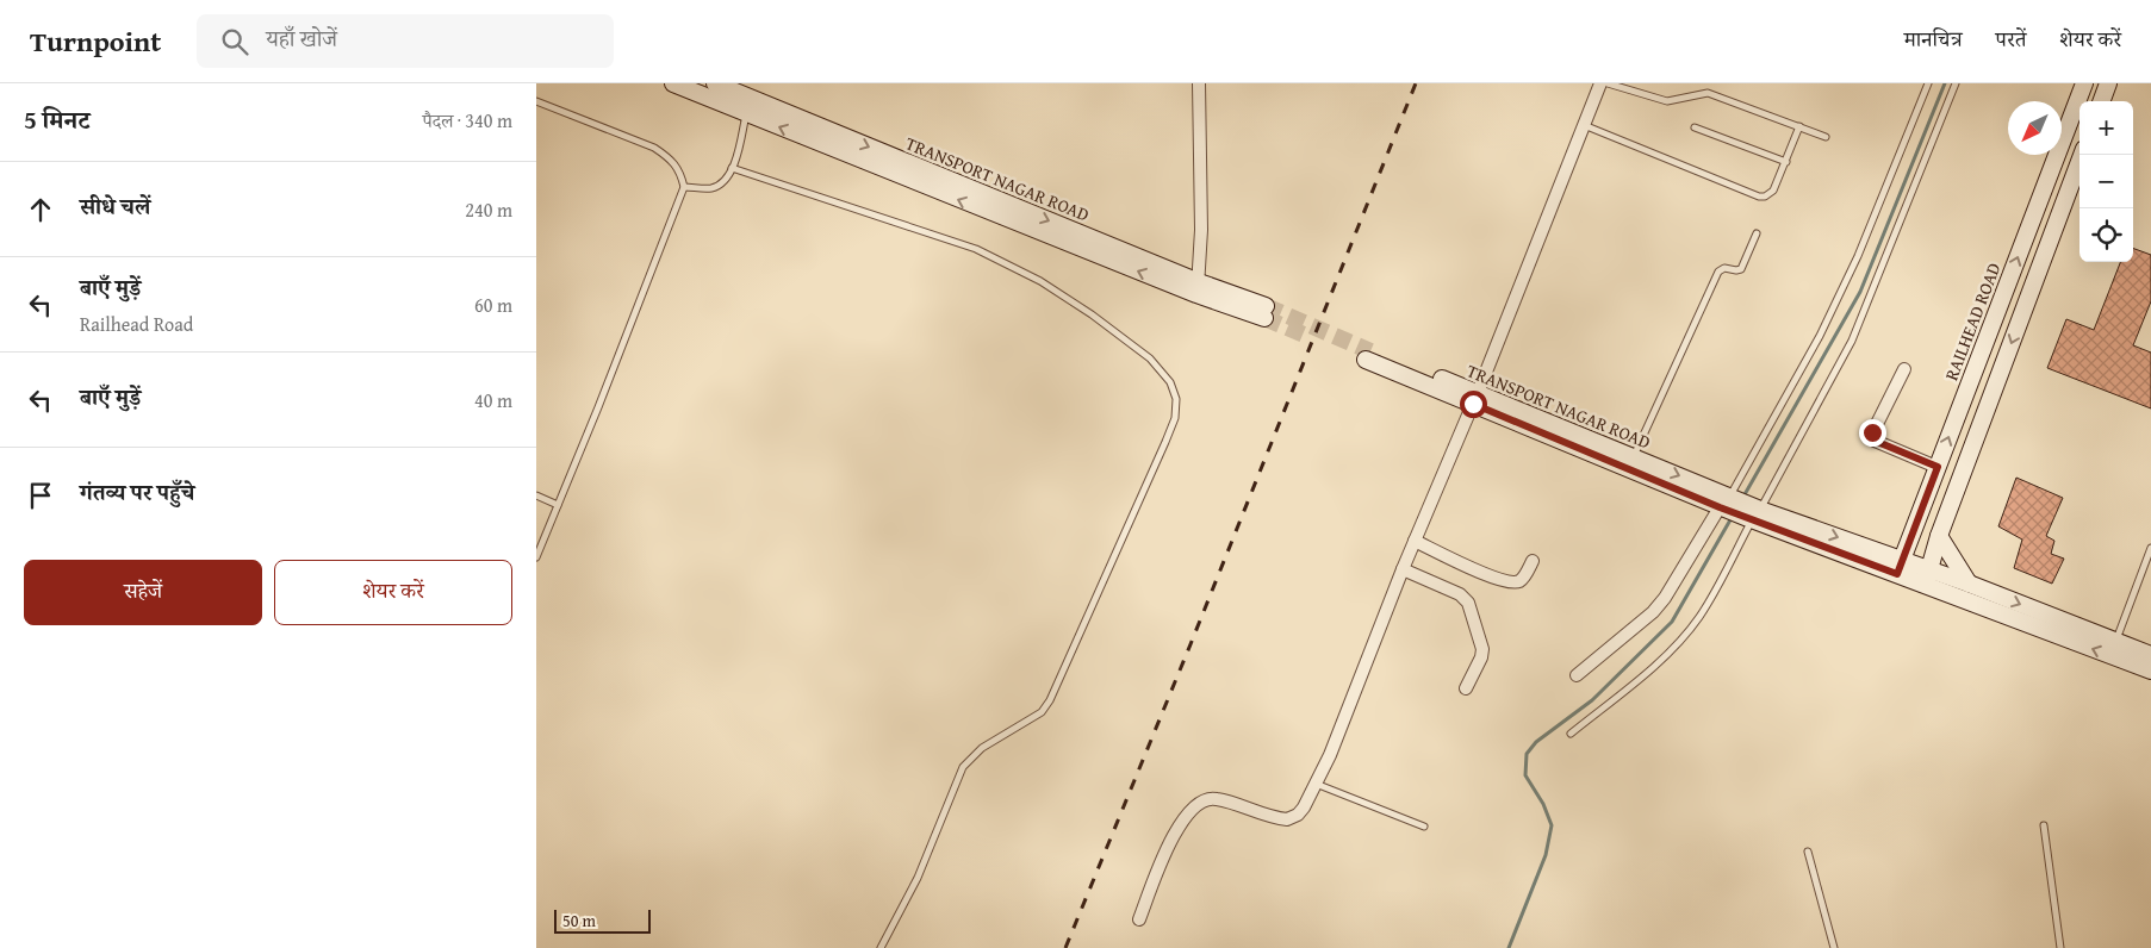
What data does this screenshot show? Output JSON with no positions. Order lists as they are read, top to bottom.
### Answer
{
  "streets": {
    "main road": ["TRANSPORT NAGAR ROAD", "RAILHEAD ROAD"]
  },
  "scale_bar": "50 m",
  "north": "bottom left",
  "page": {
    "header": "Turnpoint",
    "search": "यहाँ खोजें",
    "nav": ["मानचित्र", "परतें", "शेयर करें"],
    "heading": ["5 मिनट", "पैदल · 340 m"],
    "map_buttons": ["+", "−"],
    "list": [
      ["सीधे चलें", "240 m"],
      ["बाएँ मुड़ें", "Railhead Road", "60 m"],
      ["बाएँ मुड़ें", "40 m"],
      "गंतव्य पर पहुँचे"
    ],
    "buttons": ["सहेजें", "शेयर करें"],
    "scale": "50 m"
  }
}
